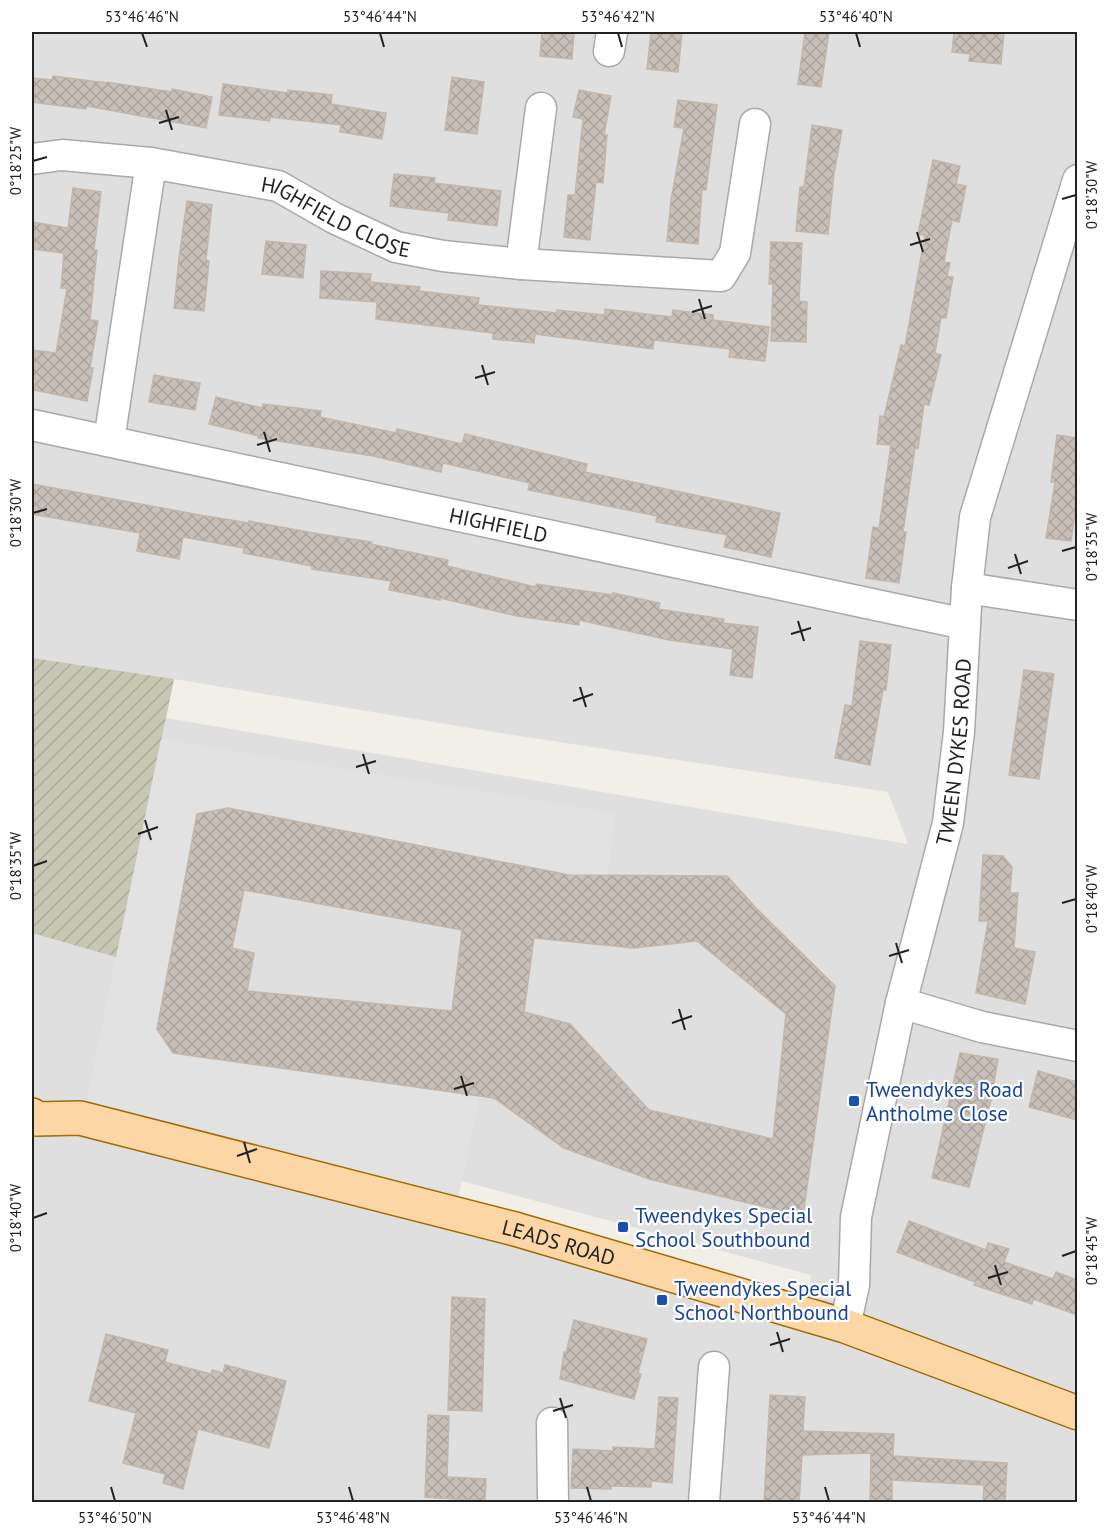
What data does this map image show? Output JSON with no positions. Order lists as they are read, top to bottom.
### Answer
{
  "streets": {
    "main road": ["LEADS ROAD"],
    "street": ["HIGHFIELD CLOSE", "HIGHFIELD", "TWEEN DYKES ROAD"]
  },
  "crossings": [
    ["HIGHFIELD", "TWEEN DYKES ROAD"],
    ["TWEEN DYKES ROAD", "LEADS ROAD"]
  ],
  "places": {
    "transit": ["Tweendykes Road Antholme Close", "Tweendykes Special School Southbound", "Tweendykes Special School Northbound"]
  },
  "coordinates": [
    "53°46'46\"N",
    "53°46'44\"N",
    "53°46'42\"N",
    "53°46'40\"N",
    "0°18'25\"W",
    "0°18'30\"W",
    "0°18'35\"W",
    "0°18'40\"W",
    "0°18'45\"W",
    "53°46'50\"N",
    "53°46'48\"N"
  ]
}
